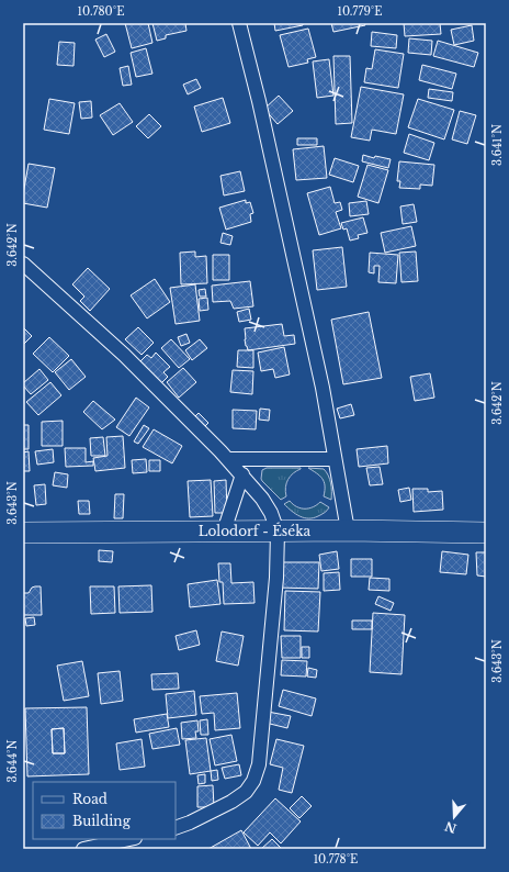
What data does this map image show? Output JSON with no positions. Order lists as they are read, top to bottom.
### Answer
{
  "streets": {
    "main road": ["Lolodorf - Éséka"]
  },
  "legend": ["Road", "Building"],
  "north": "bottom",
  "coordinates": [
    "10.780°E",
    "10.779°E",
    "3.641°N",
    "3.642°N",
    "3.643°N",
    "3.644°N",
    "10.778°E"
  ]
}
